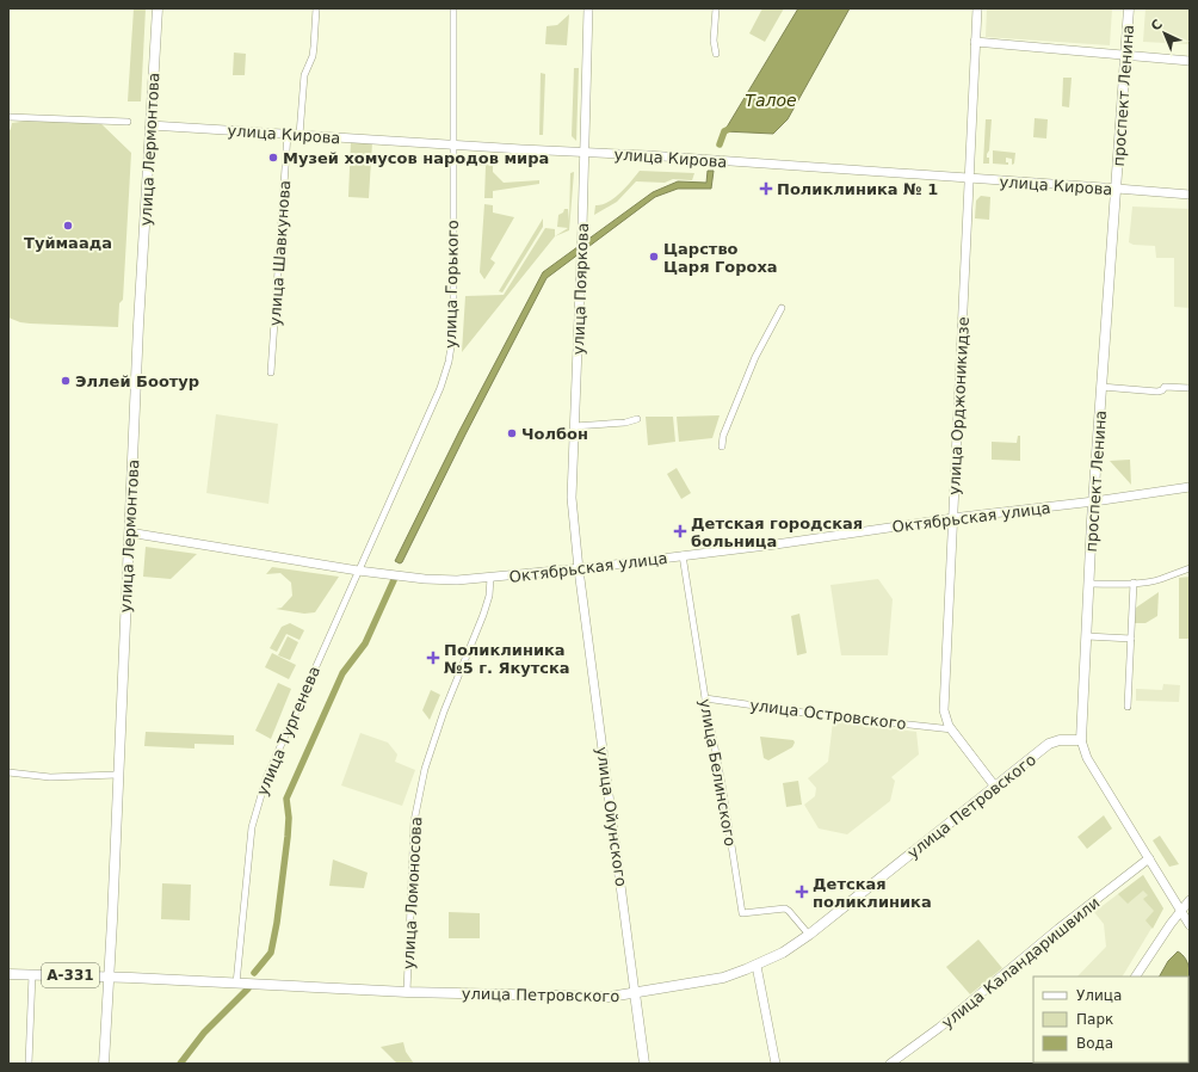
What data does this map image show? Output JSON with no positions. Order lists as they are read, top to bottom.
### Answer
{
  "streets": {
    "main road": [
      "проспект Ленина",
      "улица Лермонтова",
      "улица Петровского",
      "улица Ойунского",
      "А-331"
    ],
    "street": [
      "улица Кирова",
      "улица Шавкунова",
      "улица Горького",
      "улица Пояркова",
      "улица Орджоникидзе",
      "Октябрьская улица",
      "улица Островского",
      "улица Тургенева",
      "улица Белинского",
      "улица Ломоносова",
      "улица Каландаришвили"
    ]
  },
  "crossings": [
    ["проспект Ленина", "улица Кирова"],
    ["проспект Ленина", "Октябрьская улица"],
    ["проспект Ленина", "улица Петровского"],
    ["проспект Ленина", "улица Каландаришвили"],
    ["улица Кирова", "улица Лермонтова"],
    ["улица Кирова", "улица Шавкунова"],
    ["улица Кирова", "улица Горького"],
    ["улица Кирова", "улица Пояркова"],
    ["улица Кирова", "улица Орджоникидзе"],
    ["улица Лермонтова", "Октябрьская улица"],
    ["улица Лермонтова", "улица Петровского"],
    ["улица Горького", "Октябрьская улица"],
    ["улица Горького", "улица Тургенева"],
    ["улица Пояркова", "Октябрьская улица"],
    ["улица Пояркова", "улица Ойунского"],
    ["улица Орджоникидзе", "Октябрьская улица"],
    ["улица Орджоникидзе", "улица Островского"],
    ["улица Орджоникидзе", "улица Петровского"],
    ["Октябрьская улица", "улица Тургенева"],
    ["Октябрьская улица", "улица Белинского"],
    ["Октябрьская улица", "улица Ойунского"],
    ["Октябрьская улица", "улица Ломоносова"],
    ["улица Островского", "улица Белинского"],
    ["улица Тургенева", "улица Петровского"],
    ["улица Белинского", "улица Петровского"],
    ["улица Петровского", "улица Ойунского"],
    ["улица Петровского", "улица Ломоносова"]
  ],
  "water": ["Талое"],
  "places": {
    "other": [
      "Музей хомусов народов мира",
      "Туймаада",
      "Царство Царя Гороха",
      "Эллей Боотур",
      "Чолбон"
    ],
    "health": [
      "Поликлиника № 1",
      "Детская городская больница",
      "Поликлиника №5 г. Якутска",
      "Детская поликлиника"
    ]
  },
  "legend": ["Улица", "Парк", "Вода"],
  "north": "top left"
}
